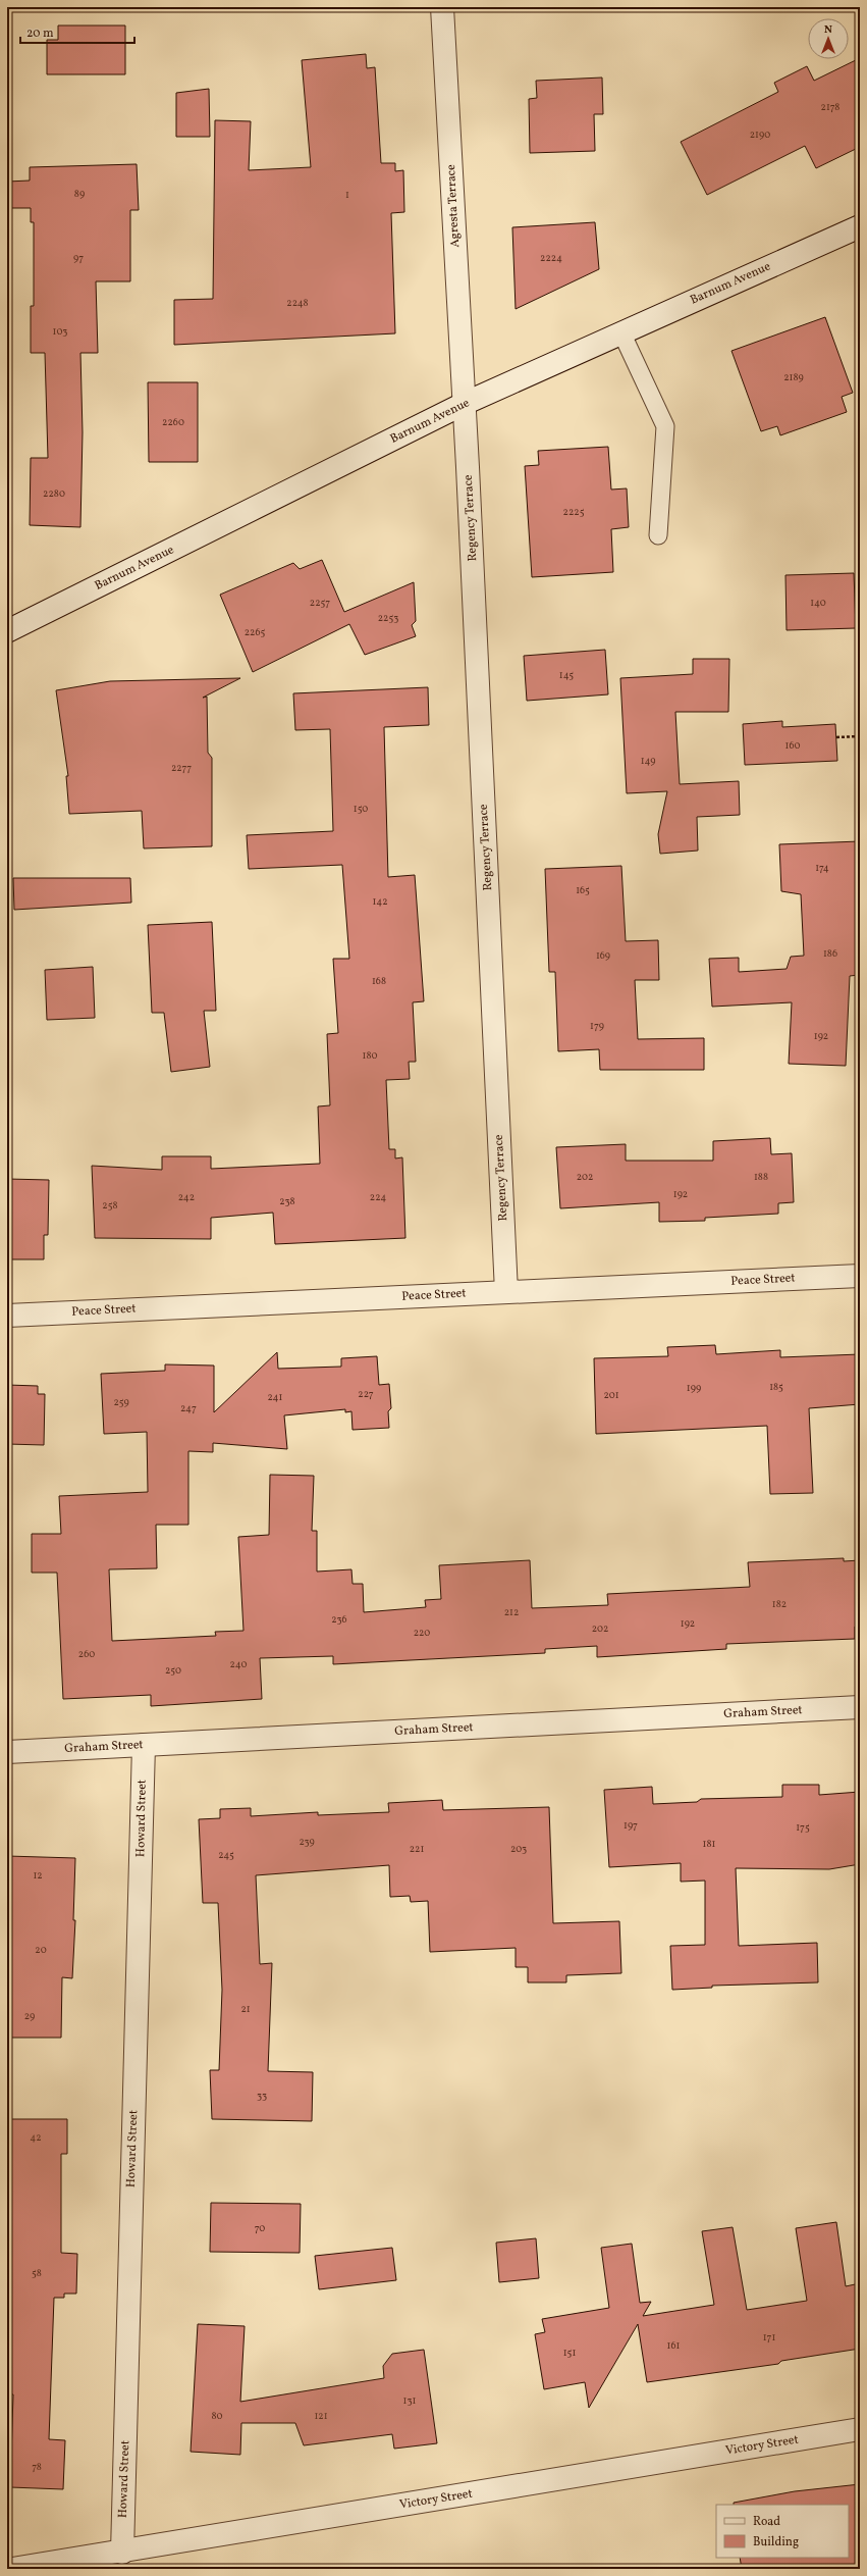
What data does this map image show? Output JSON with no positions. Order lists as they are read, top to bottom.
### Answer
{
  "streets": {
    "street": [
      "Agresta Terrace",
      "Barnum Avenue",
      "Regency Terrace",
      "Peace Street",
      "Graham Street",
      "Howard Street",
      "Victory Street"
    ]
  },
  "crossings": [
    ["Agresta Terrace", "Barnum Avenue"],
    ["Agresta Terrace", "Regency Terrace"],
    ["Barnum Avenue", "Regency Terrace"],
    ["Regency Terrace", "Peace Street"],
    ["Graham Street", "Howard Street"],
    ["Howard Street", "Victory Street"]
  ],
  "house_numbers": [
    "2178",
    "2190",
    "89",
    "1",
    "97",
    "2224",
    "2248",
    "103",
    "2189",
    "2260",
    "2280",
    "2225",
    "2257",
    "140",
    "2253",
    "2265",
    "145",
    "160",
    "149",
    "2277",
    "150",
    "174",
    "165",
    "142",
    "186",
    "169",
    "168",
    "179",
    "192",
    "180",
    "202",
    "188",
    "192",
    "242",
    "224",
    "238",
    "258",
    "185",
    "199",
    "227",
    "201",
    "241",
    "259",
    "247",
    "182",
    "212",
    "236",
    "192",
    "202",
    "220",
    "260",
    "240",
    "250",
    "197",
    "175",
    "239",
    "181",
    "221",
    "203",
    "245",
    "12",
    "20",
    "21",
    "29",
    "33",
    "42",
    "70",
    "58",
    "171",
    "161",
    "151",
    "131",
    "80",
    "121",
    "78"
  ],
  "legend": ["Road", "Building"],
  "scale_bar": "20 m",
  "north": "top"
}
